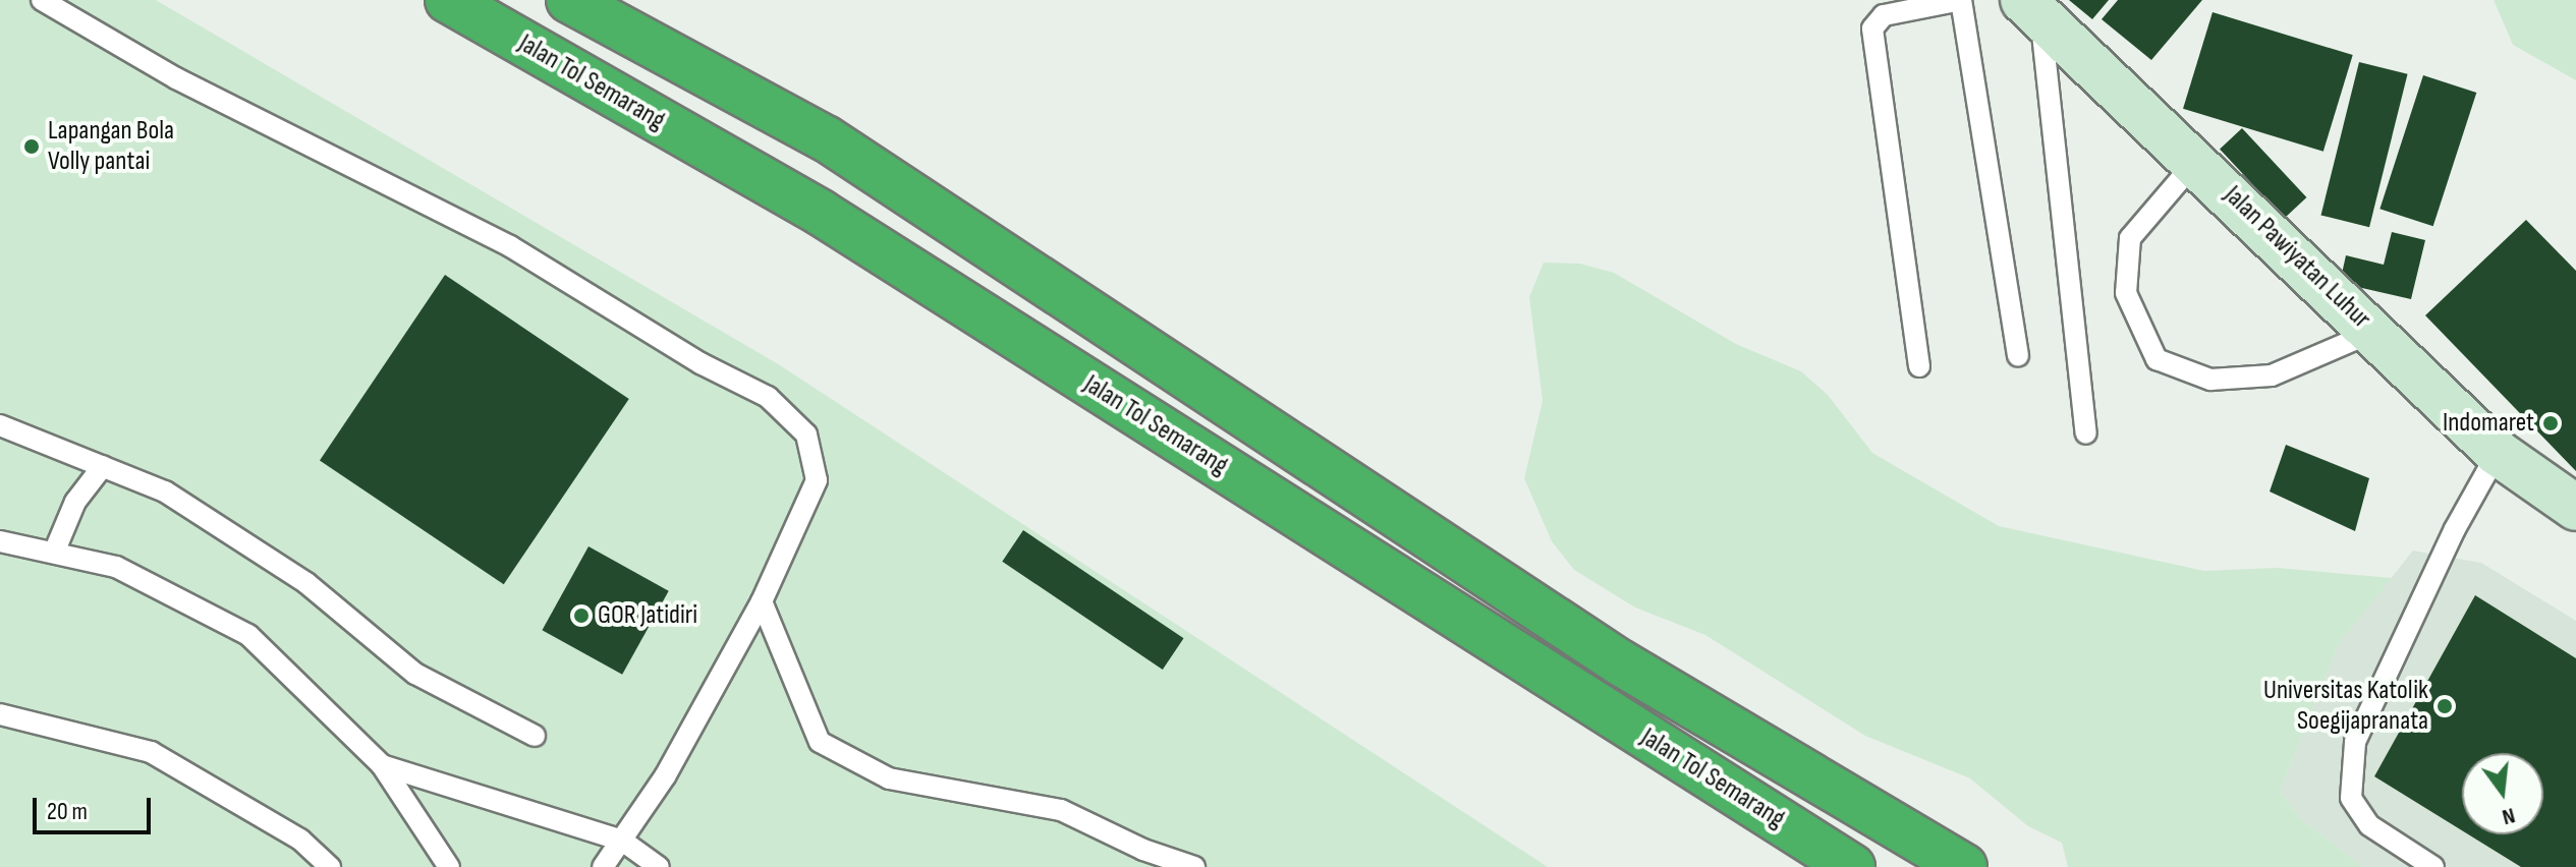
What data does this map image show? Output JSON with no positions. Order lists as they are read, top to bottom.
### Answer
{
  "streets": {
    "highway": ["Jalan Tol Semarang"],
    "main road": ["Jalan Pawiyatan Luhur"]
  },
  "places": [
    "Lapangan Bola Volly pantai",
    "Indomaret",
    "GOR Jatidiri",
    "Universitas Katolik Soegijapranata"
  ],
  "scale_bar": "20 m",
  "north": "bottom"
}
